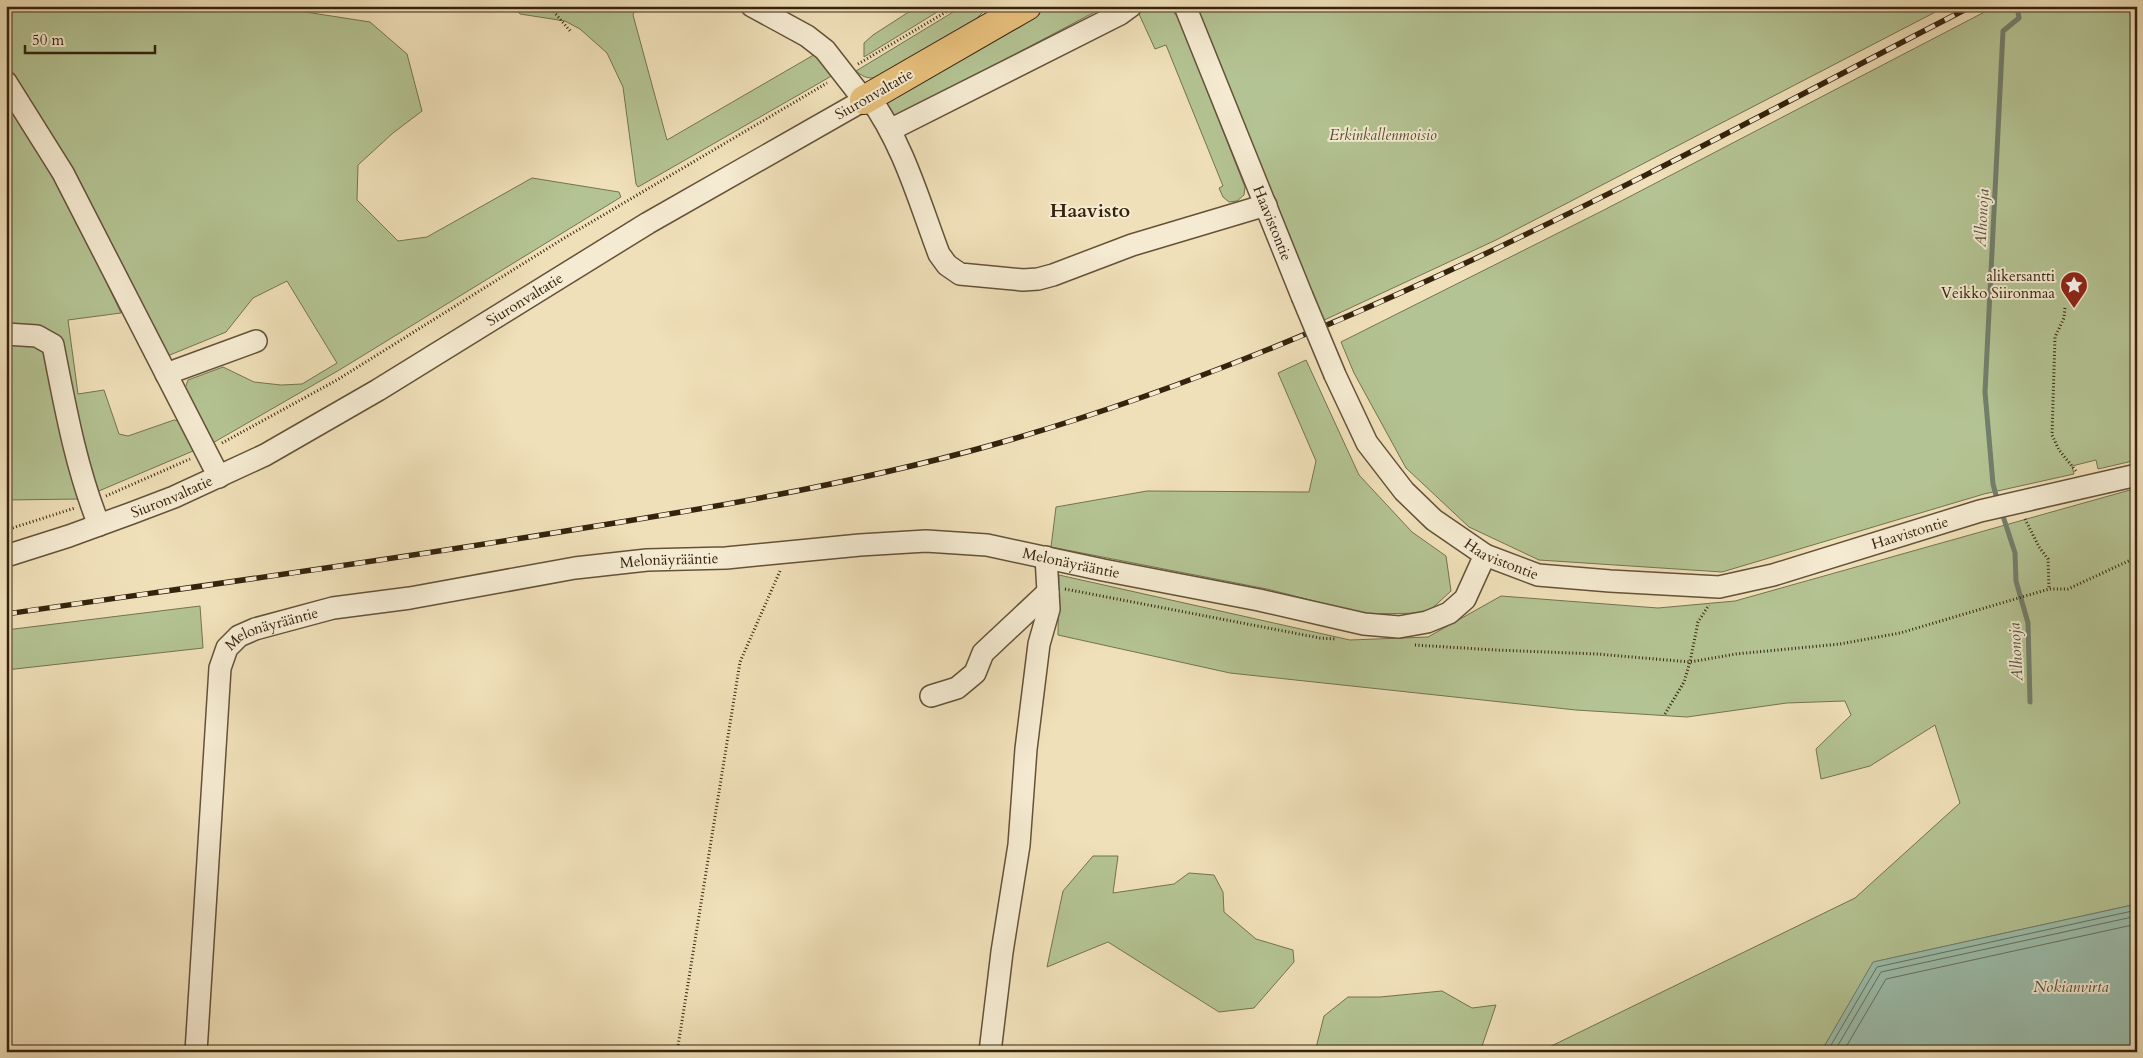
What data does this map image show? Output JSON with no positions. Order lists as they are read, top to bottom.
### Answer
{
  "streets": {
    "main road": ["Siuronvaltatie"],
    "street": ["Haavistontie", "Melonäyrääntie"]
  },
  "crossings": [
    ["Haavistontie", "Melonäyrääntie"]
  ],
  "districts": ["Haavisto"],
  "water": ["Alhonoja", "Nokianvirta"],
  "parks": ["Erkinkallenmoisio"],
  "places": {
    "place": ["alikersantti Veikko Siironmaa"]
  },
  "scale_bar": "50 m"
}
